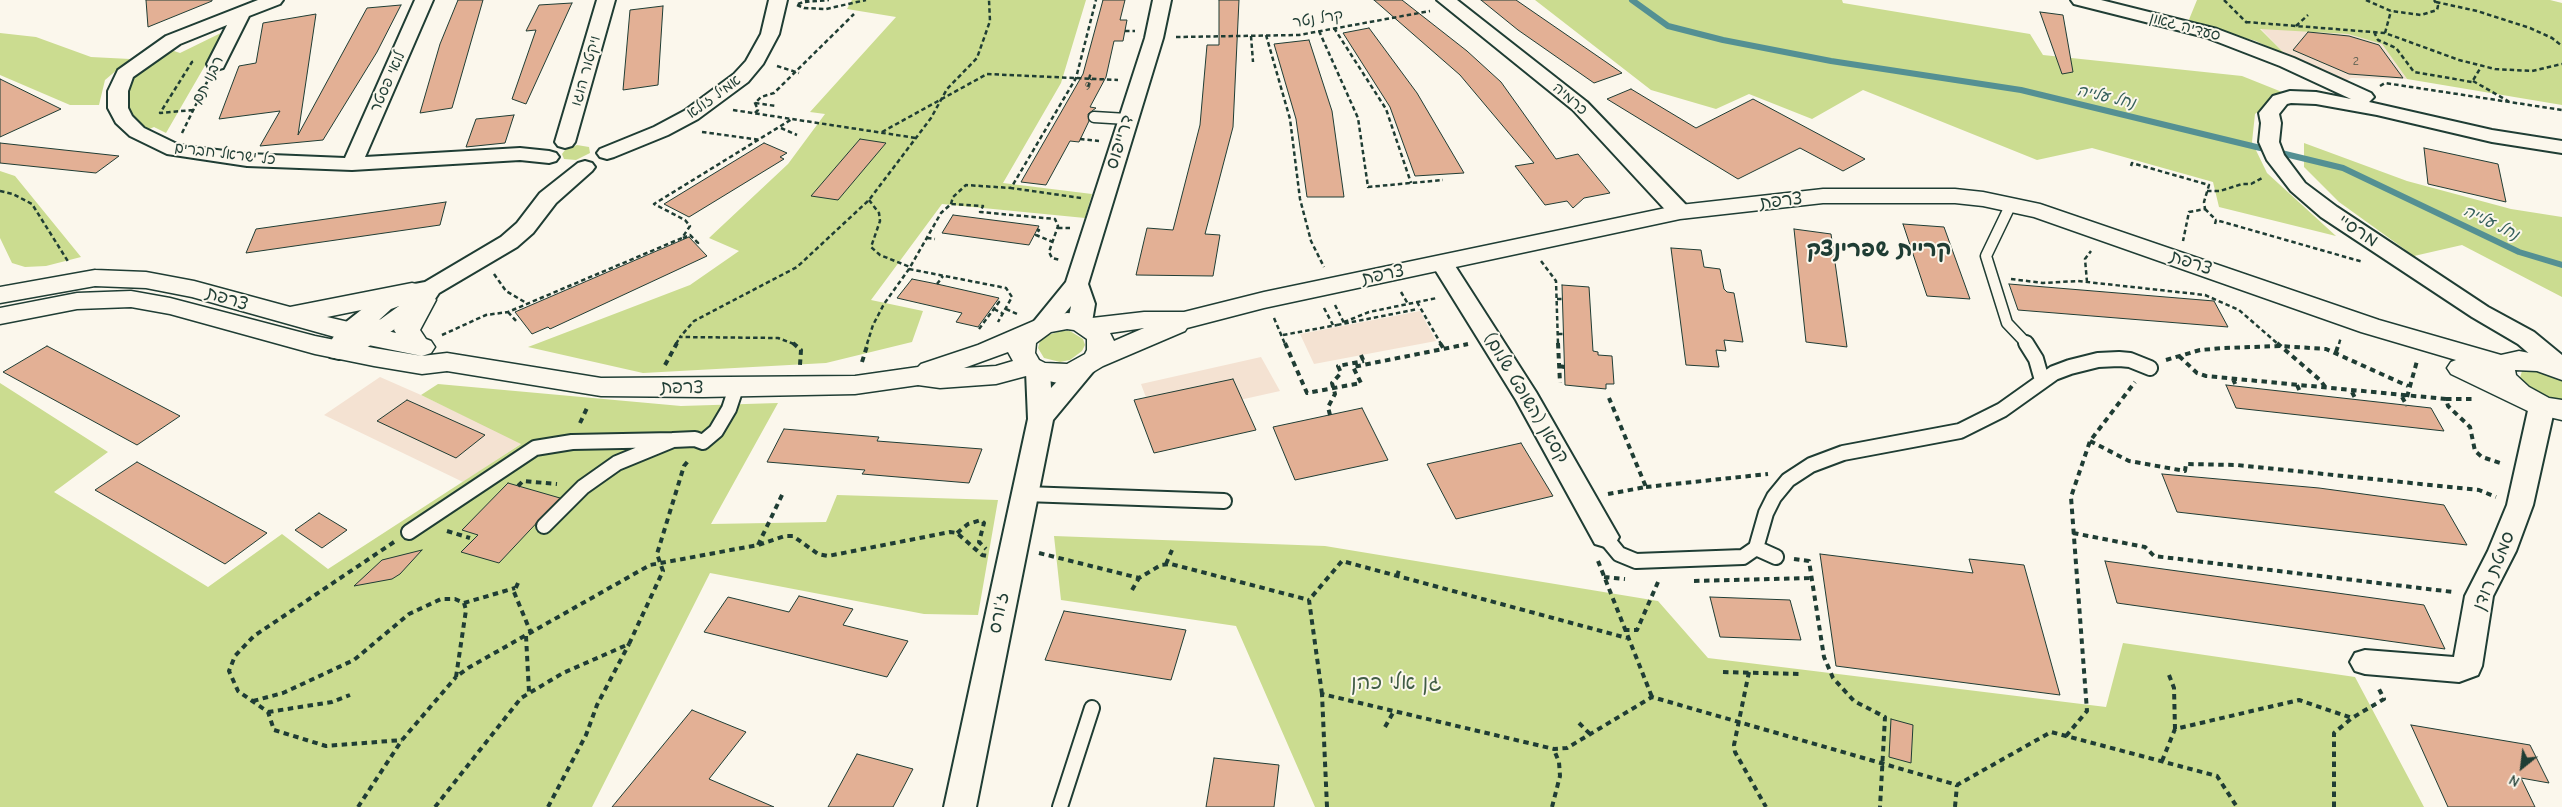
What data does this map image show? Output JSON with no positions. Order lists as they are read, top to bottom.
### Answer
{
  "streets": {
    "street": [
      "סעדיה גאון",
      "ויקטור הוגו",
      "רבנו תם",
      "לואי פסטר",
      "אמיל זולא",
      "כרמיה",
      "דרייפוס",
      "כל ישראל חברים",
      "צרפת",
      "מרסיי",
      "קסאן (השופט שלום)",
      "סמטת רודן",
      "ז'ורס"
    ],
    "path": ["קרל נטר"]
  },
  "crossings": [
    ["קרל נטר", "כרמיה"],
    ["סעדיה גאון", "מרסיי"],
    ["רבנו תם", "כל ישראל חברים"],
    ["לואי פסטר", "כל ישראל חברים"],
    ["כרמיה", "צרפת"],
    ["דרייפוס", "צרפת"],
    ["דרייפוס", "ז'ורס"],
    ["צרפת", "מרסיי"],
    ["צרפת", "קסאן (השופט שלום)"],
    ["צרפת", "סמטת רודן"],
    ["צרפת", "ז'ורס"]
  ],
  "districts": ["קריית שפרינצק"],
  "water": ["נחל עלייה"],
  "parks": ["גן אלי כהן"],
  "house_numbers": ["2", "9"],
  "north": "bottom left"
}
